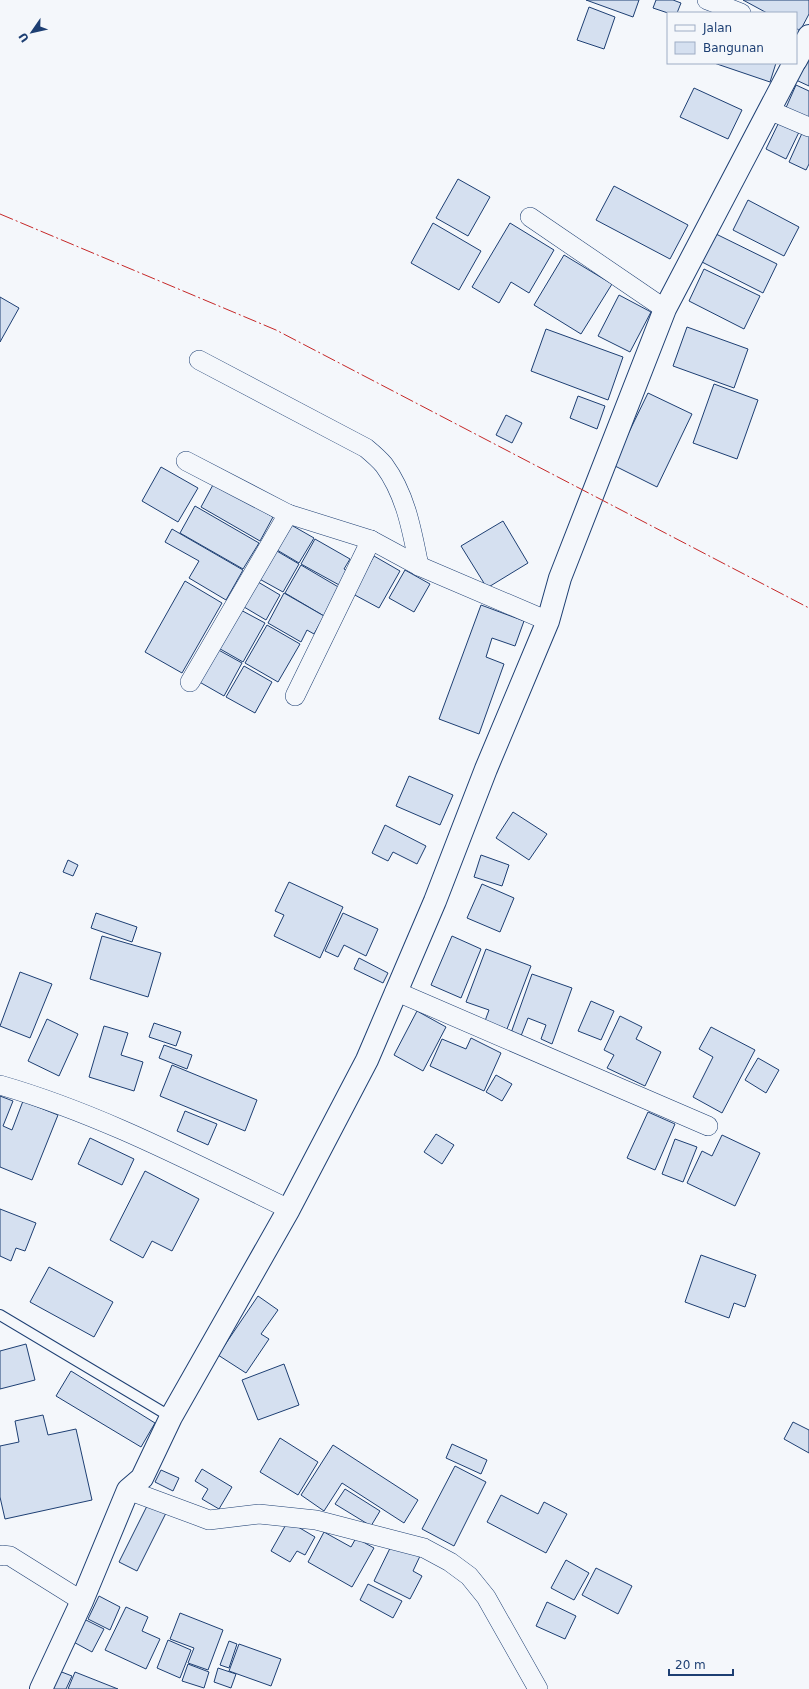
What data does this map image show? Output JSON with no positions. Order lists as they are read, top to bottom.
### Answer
{
  "legend": ["Jalan", "Bangunan"],
  "scale_bar": "20 m",
  "north": "bottom left"
}
